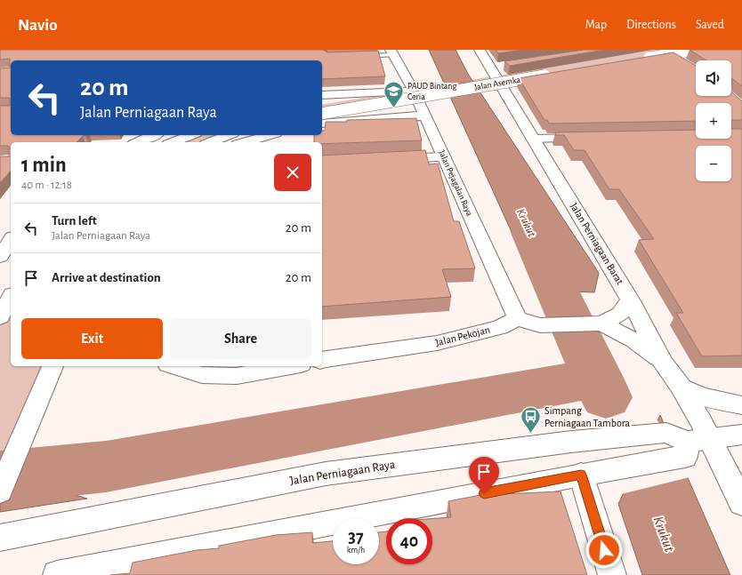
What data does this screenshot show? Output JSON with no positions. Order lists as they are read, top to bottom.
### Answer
{
  "streets": {
    "street": [
      "Jalan Asemka",
      "Jalan Pejagalan Raya",
      "Jalan Perniagaan Barat",
      "Jalan Pekojan",
      "Jalan Perniagaan Raya"
    ]
  },
  "crossings": [
    ["Jalan Asemka", "Jalan Perniagaan Barat"],
    ["Jalan Pejagalan Raya", "Jalan Pekojan"],
    ["Jalan Perniagaan Barat", "Jalan Perniagaan Raya"]
  ],
  "water": ["Krukut"],
  "places": {
    "school or university": ["PAUD Bintang Ceria"],
    "bus stop": ["Simpang Perniagaan Tambora"]
  },
  "page": {
    "header": "Navio",
    "nav": ["Map", "Directions", "Saved"],
    "map_buttons": ["+", "−"],
    "turn": ["20 m", "Jalan Perniagaan Raya"],
    "heading": ["1 min", "40 m · 12:18"],
    "list": [
      {
        "name": "Turn left",
        "note": "Jalan Perniagaan Raya",
        "value": "20 m"
      },
      {
        "name": "Arrive at destination",
        "value": "20 m"
      }
    ],
    "buttons": ["Exit", "Share"],
    "speed": "37 km/h",
    "limit": "40"
  }
}
